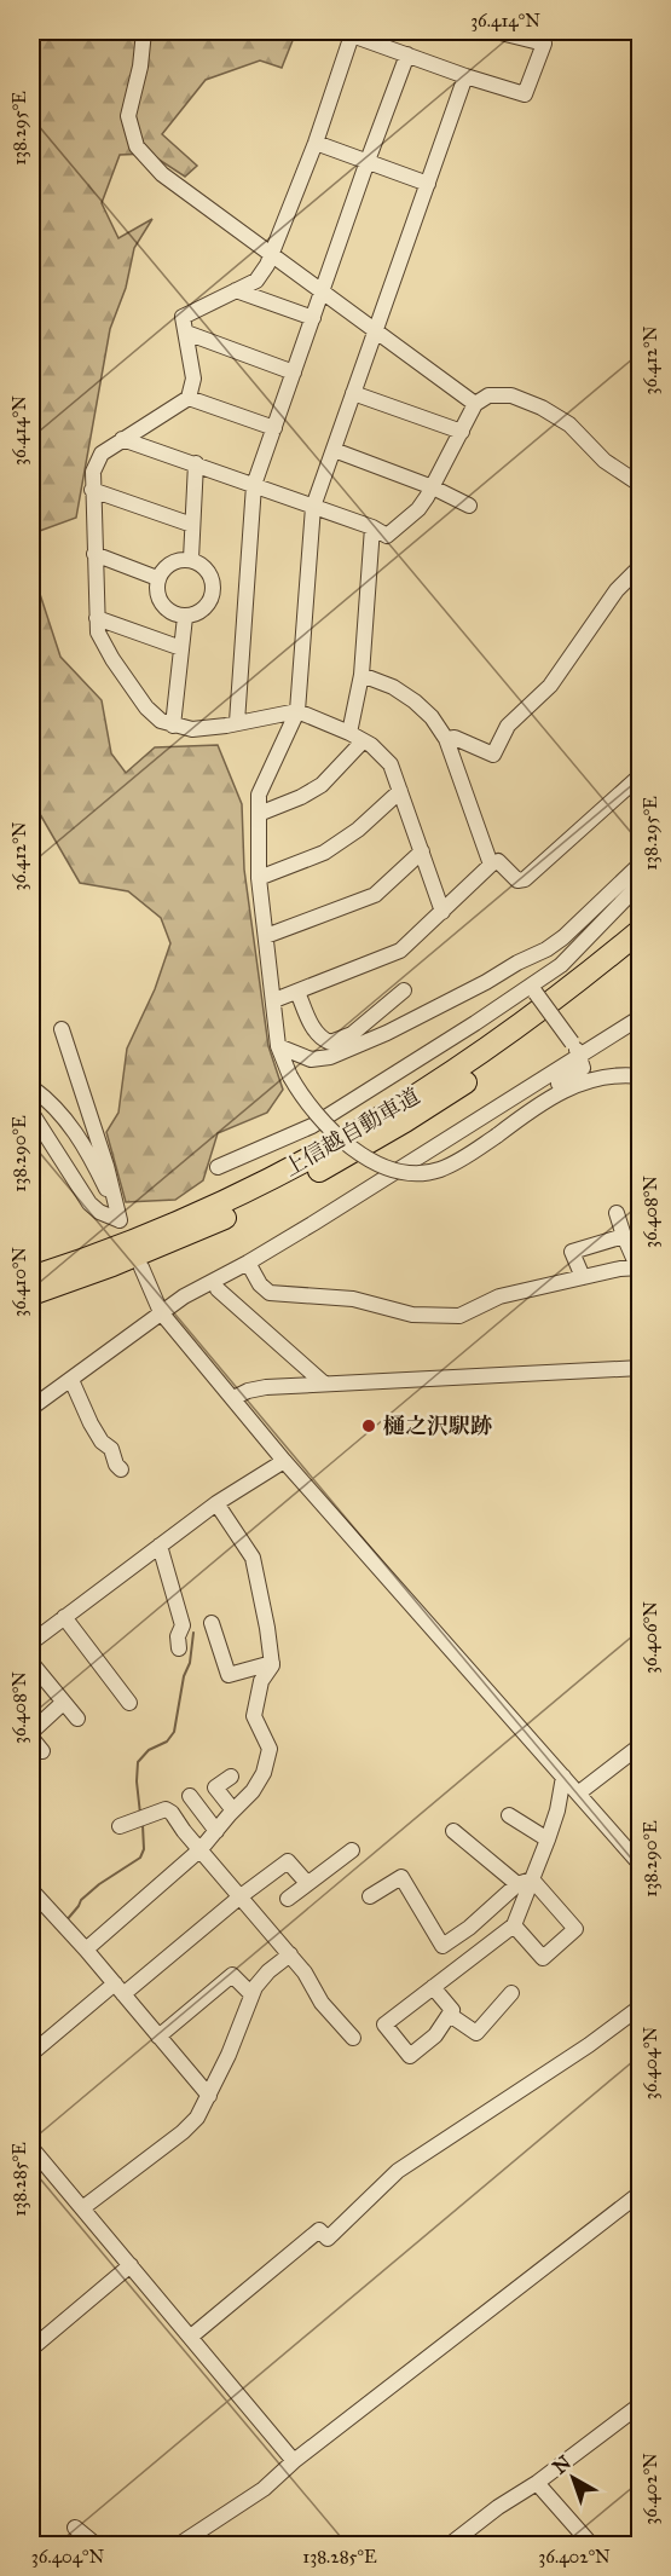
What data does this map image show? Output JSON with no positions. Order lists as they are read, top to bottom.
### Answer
{
  "streets": {
    "highway": ["上信越自動車道"]
  },
  "places": ["樋之沢駅跡"],
  "north": "top left",
  "coordinates": [
    "36.414°N",
    "138.295°E",
    "36.412°N",
    "138.290°E",
    "36.408°N",
    "36.410°N",
    "36.406°N",
    "36.404°N",
    "138.285°E",
    "36.402°N"
  ]
}
